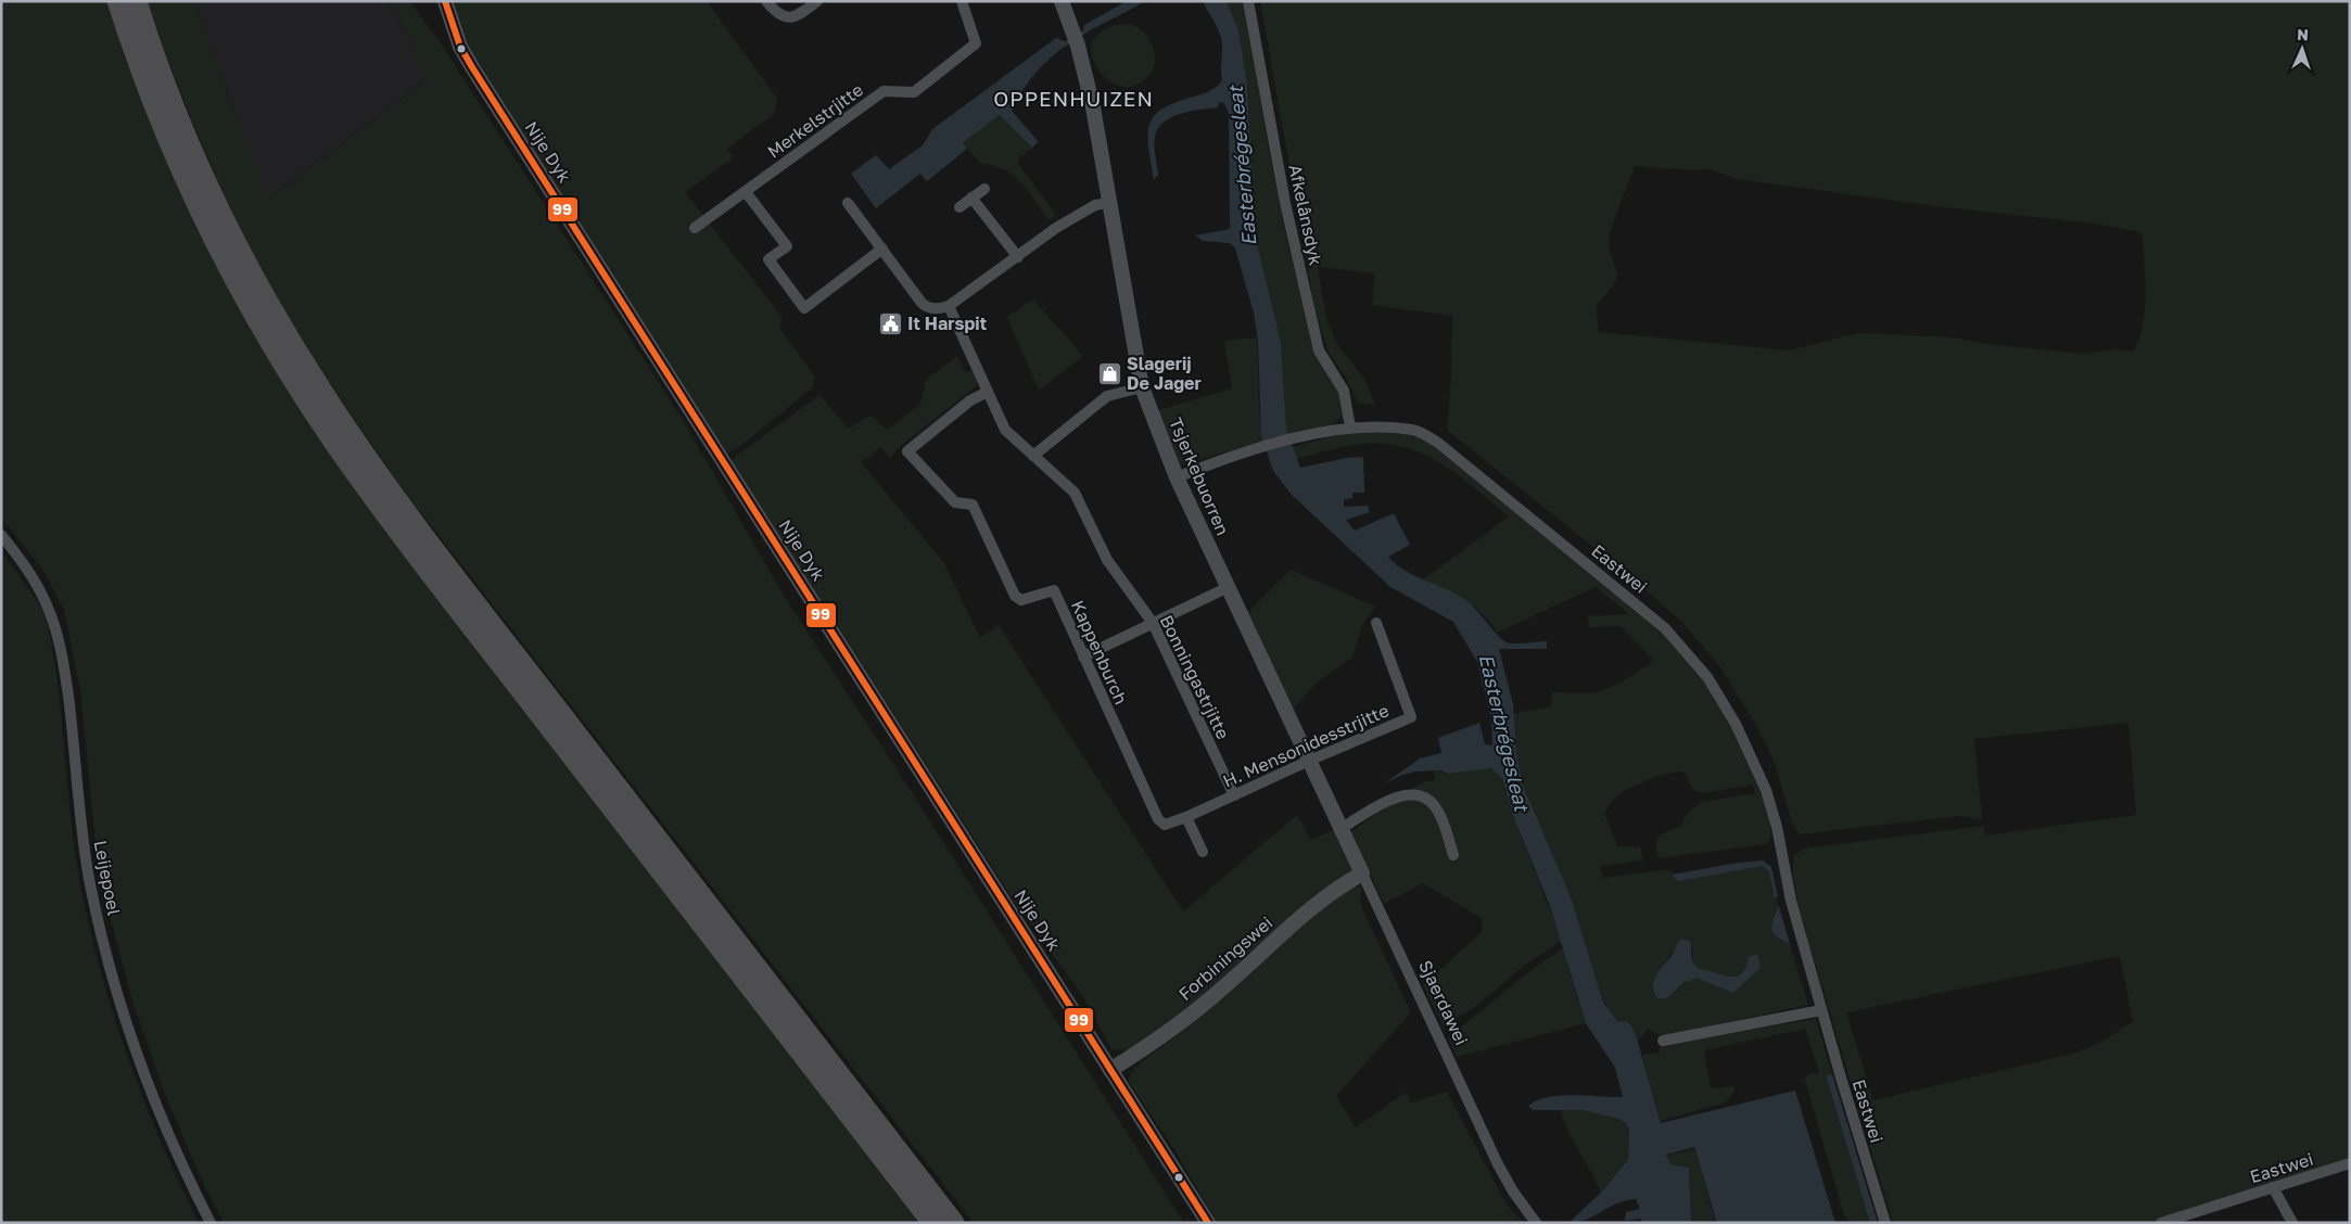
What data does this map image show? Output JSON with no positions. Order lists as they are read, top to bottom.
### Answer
{
  "streets": {
    "street": [
      "Merkelstrjitte",
      "Nije Dyk",
      "Afkelânsdyk",
      "Tsjerkebuorren",
      "Eastwei",
      "Kappenburch",
      "Bonningastrjitte",
      "H. Mensonidesstrjitte",
      "Leijepoel",
      "Forbiningswei",
      "Sjaerdawei"
    ]
  },
  "crossings": [
    ["Nije Dyk", "Forbiningswei"],
    ["Afkelânsdyk", "Eastwei"],
    ["Tsjerkebuorren", "Eastwei"],
    ["Tsjerkebuorren", "H. Mensonidesstrjitte"],
    ["Tsjerkebuorren", "Sjaerdawei"],
    ["Kappenburch", "Bonningastrjitte"],
    ["Kappenburch", "H. Mensonidesstrjitte"],
    ["Bonningastrjitte", "H. Mensonidesstrjitte"],
    ["H. Mensonidesstrjitte", "Sjaerdawei"],
    ["Forbiningswei", "Sjaerdawei"]
  ],
  "districts": ["OPPENHUIZEN"],
  "water": ["Easterbrégesleat"],
  "places": {
    "public building": ["It Harspit"],
    "shop": ["Slagerij De Jager"]
  },
  "lines": ["transit line 99"],
  "north": "top"
}
